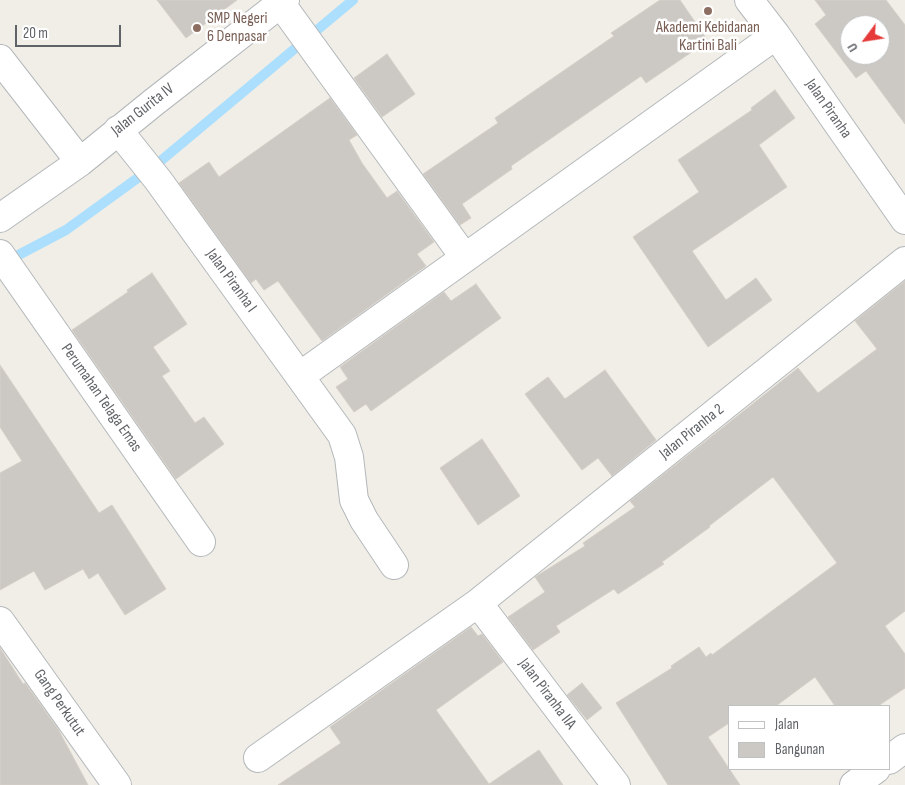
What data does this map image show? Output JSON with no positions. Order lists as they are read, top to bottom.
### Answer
{
  "streets": {
    "street": [
      "Jalan Piranha",
      "Jalan Gurita IV",
      "Jalan Piranha I",
      "Perumahan Telaga Emas",
      "Jalan Piranha 2",
      "Jalan Piranha IIA",
      "Gang Perkutut"
    ]
  },
  "crossings": [
    ["Jalan Gurita IV", "Jalan Piranha I"],
    ["Jalan Piranha 2", "Jalan Piranha IIA"]
  ],
  "places": ["Akademi Kebidanan Kartini Bali", "SMP Negeri 6 Denpasar"],
  "legend": ["Jalan", "Bangunan"],
  "scale_bar": "20 m",
  "north": "bottom left"
}
